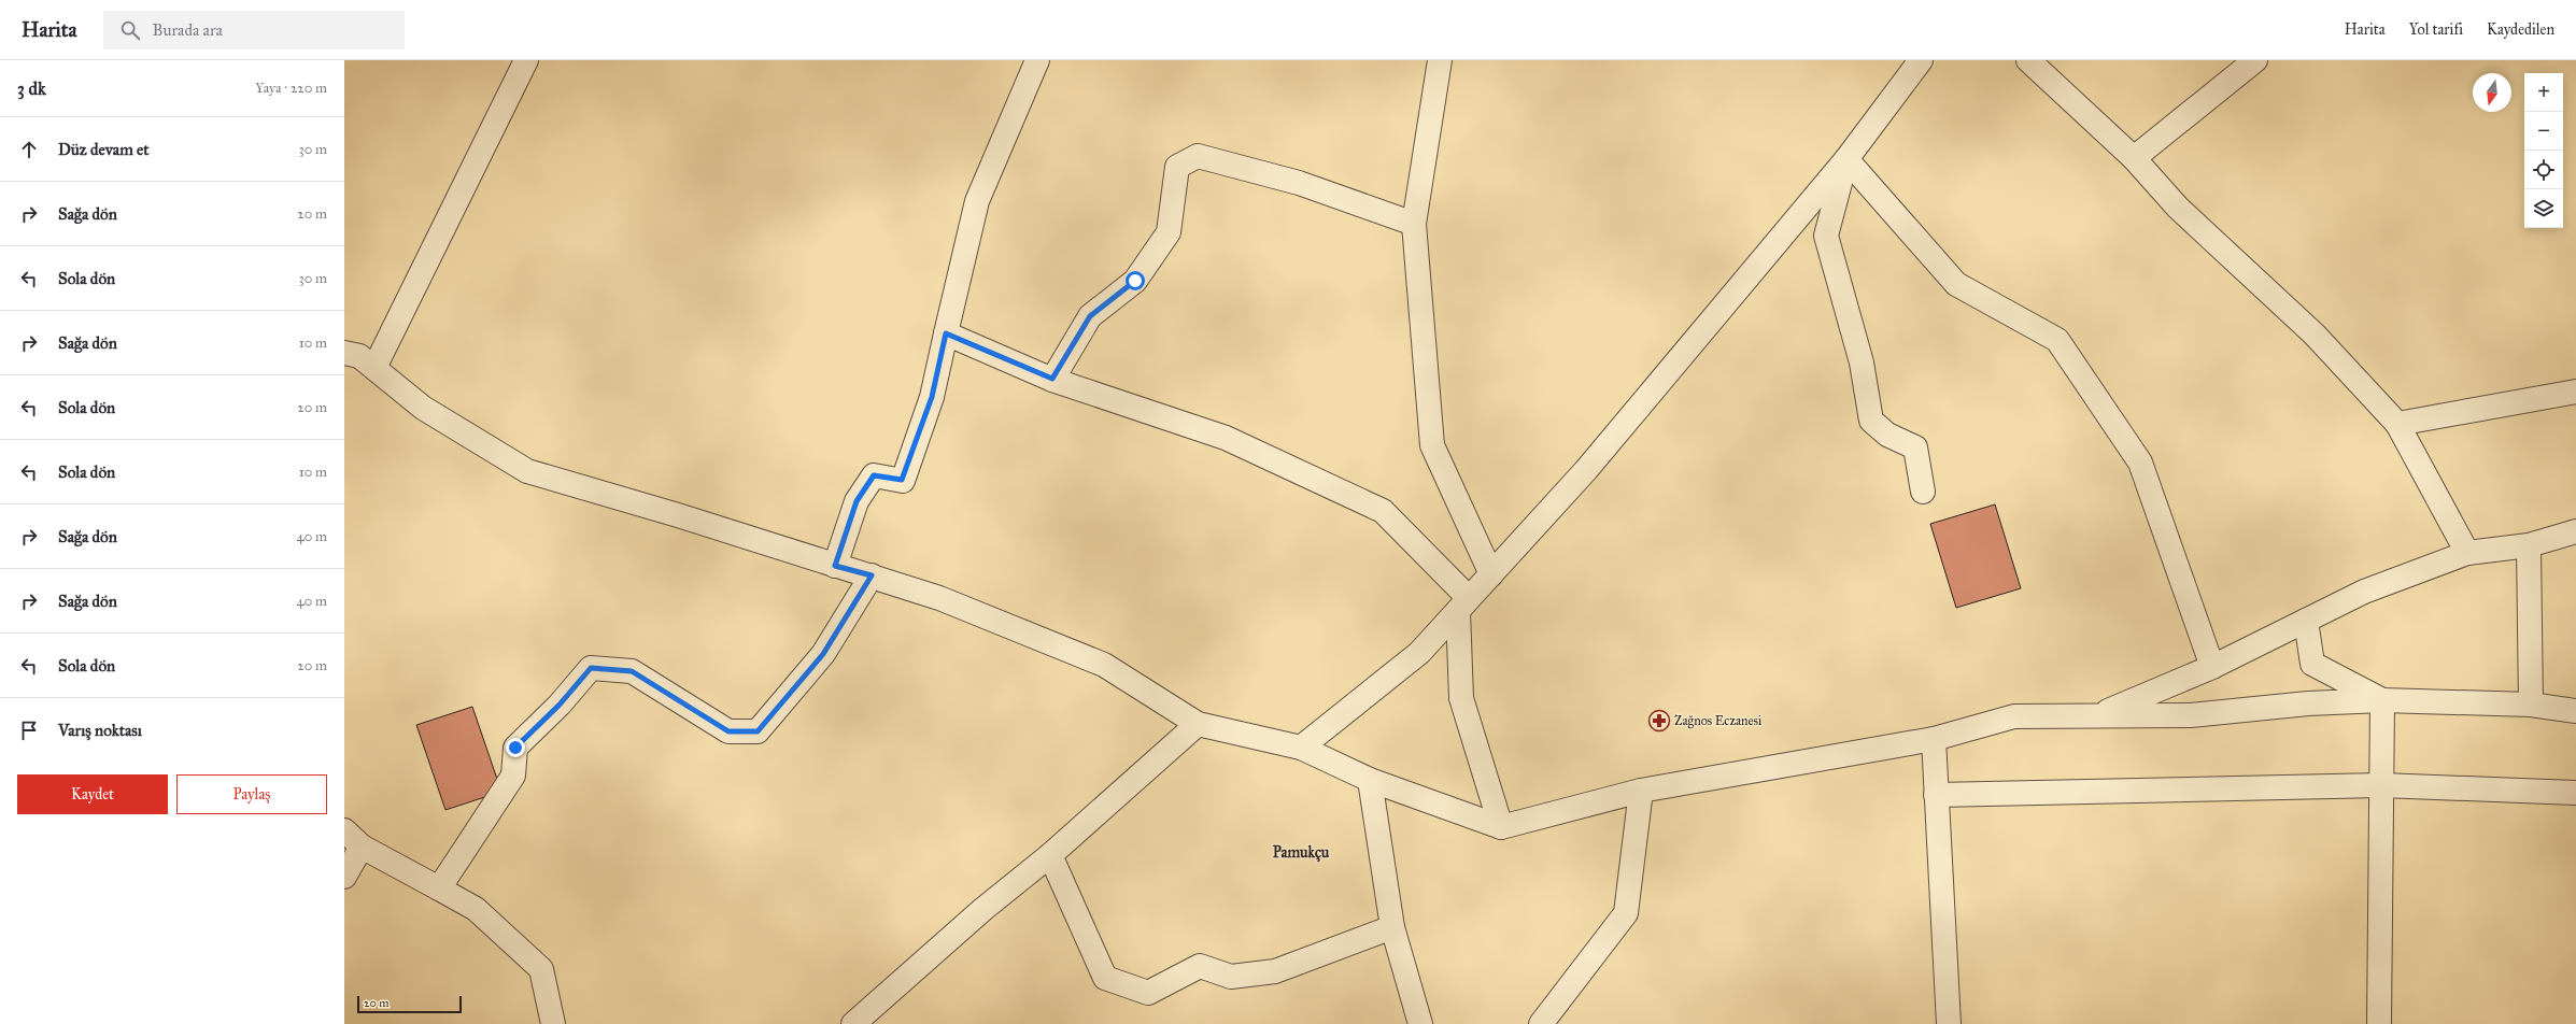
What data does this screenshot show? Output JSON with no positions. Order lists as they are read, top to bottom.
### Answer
{
  "districts": ["Pamukçu"],
  "places": {
    "pharmacy": ["Zağnos Eczanesi"]
  },
  "scale_bar": "20 m",
  "north": "bottom",
  "page": {
    "header": "Harita",
    "search": "Burada ara",
    "nav": ["Harita", "Yol tarifi", "Kaydedilen"],
    "heading": ["3 dk", "Yaya · 220 m"],
    "map_buttons": ["+", "−"],
    "list": [
      ["Düz devam et", "30 m"],
      ["Sağa dön", "20 m"],
      ["Sola dön", "30 m"],
      ["Sağa dön", "10 m"],
      ["Sola dön", "20 m"],
      ["Sola dön", "10 m"],
      ["Sağa dön", "40 m"],
      ["Sağa dön", "40 m"],
      ["Sola dön", "20 m"],
      "Varış noktası"
    ],
    "buttons": ["Kaydet", "Paylaş"],
    "scale": "20 m"
  }
}
